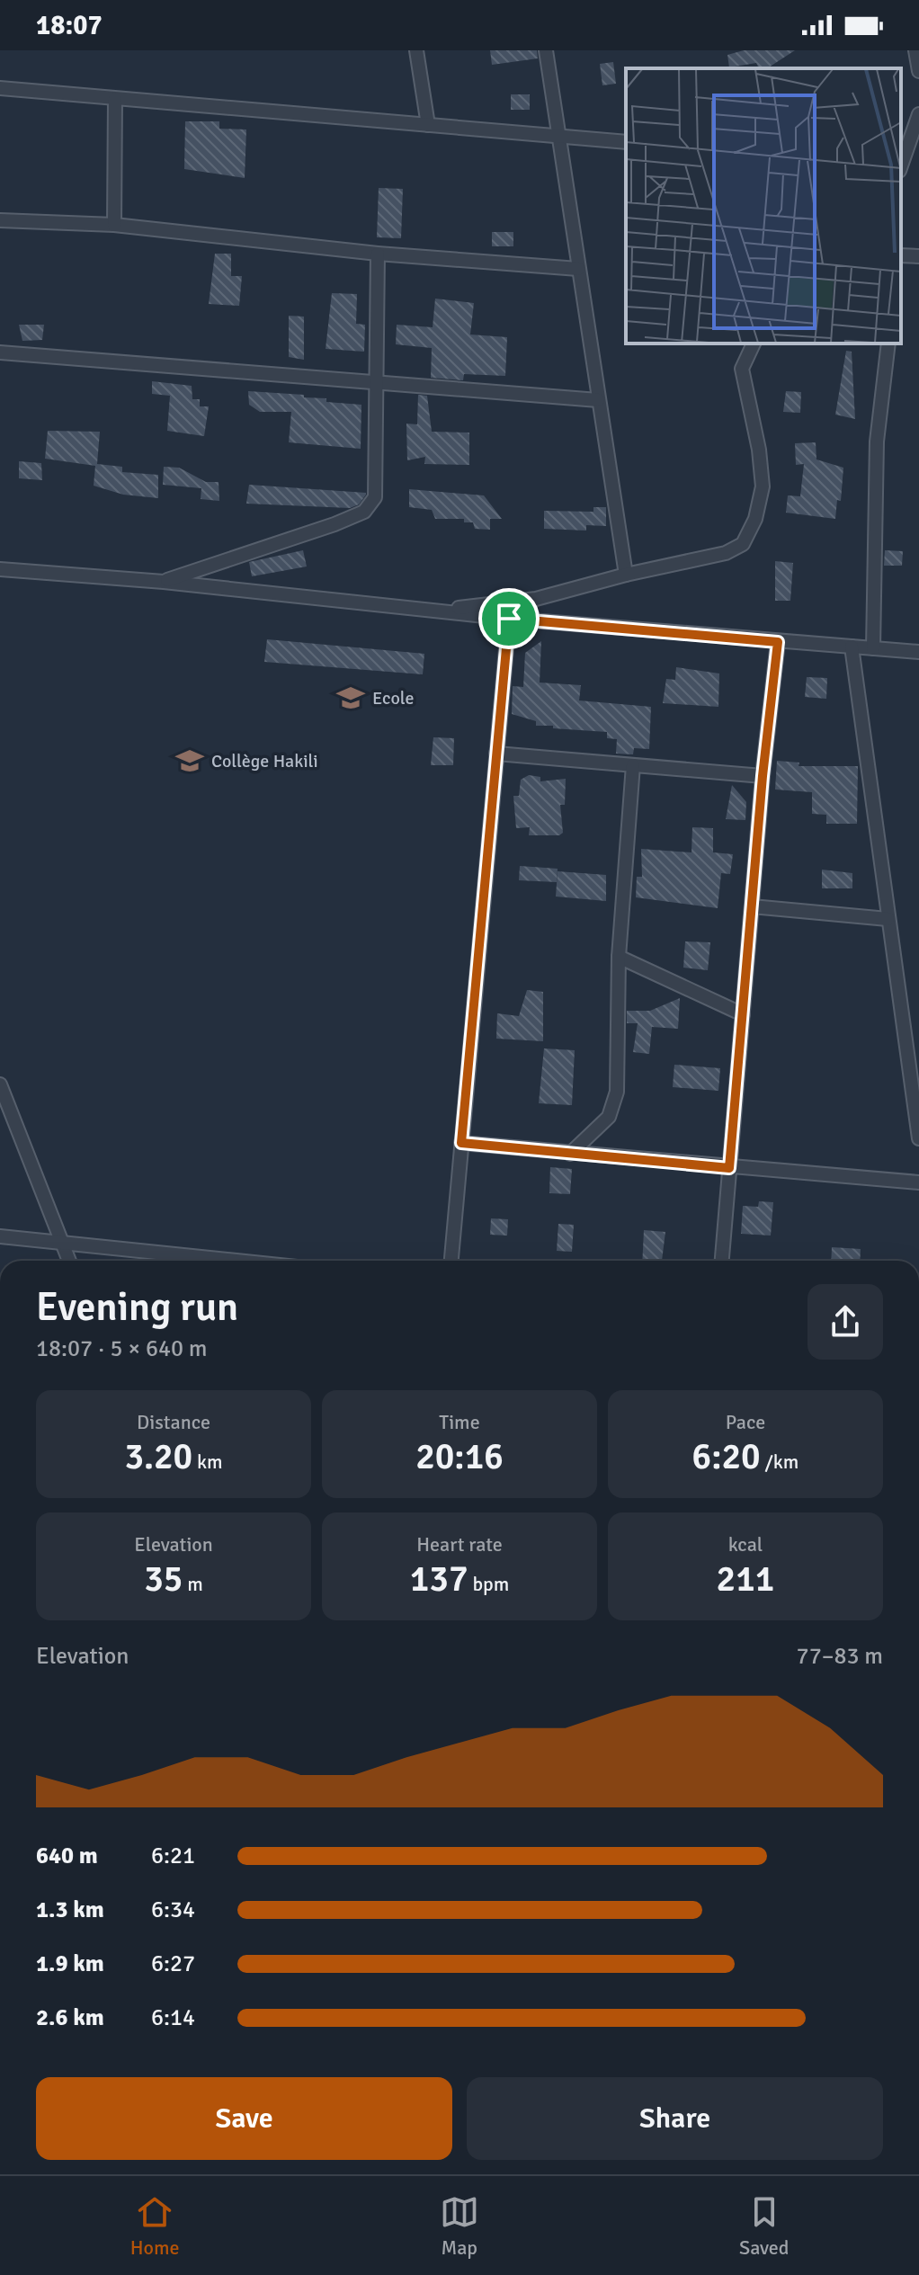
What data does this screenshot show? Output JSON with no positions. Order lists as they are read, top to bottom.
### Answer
{
  "places": {
    "school or university": ["Ecole", "Collège Hakili"]
  },
  "page": {
    "status": "18:07",
    "heading": ["Evening run", "18:07 · 5 × 640 m"],
    "stats": [
      ["Distance", "3.20 km"],
      ["Time", "20:16"],
      ["Pace", "6:20 /km"],
      ["Elevation", "35 m"],
      ["Heart rate", "137 bpm"],
      ["kcal", "211"]
    ],
    "chart": ["Elevation", "77–83 m"],
    "list": [
      {
        "name": "640 m",
        "note": "6:21"
      },
      {
        "name": "1.3 km",
        "note": "6:34"
      },
      {
        "name": "1.9 km",
        "note": "6:27"
      },
      {
        "name": "2.6 km",
        "note": "6:14"
      }
    ],
    "buttons": ["Save", "Share"],
    "tabs": ["Home", "Map", "Saved"]
  }
}
